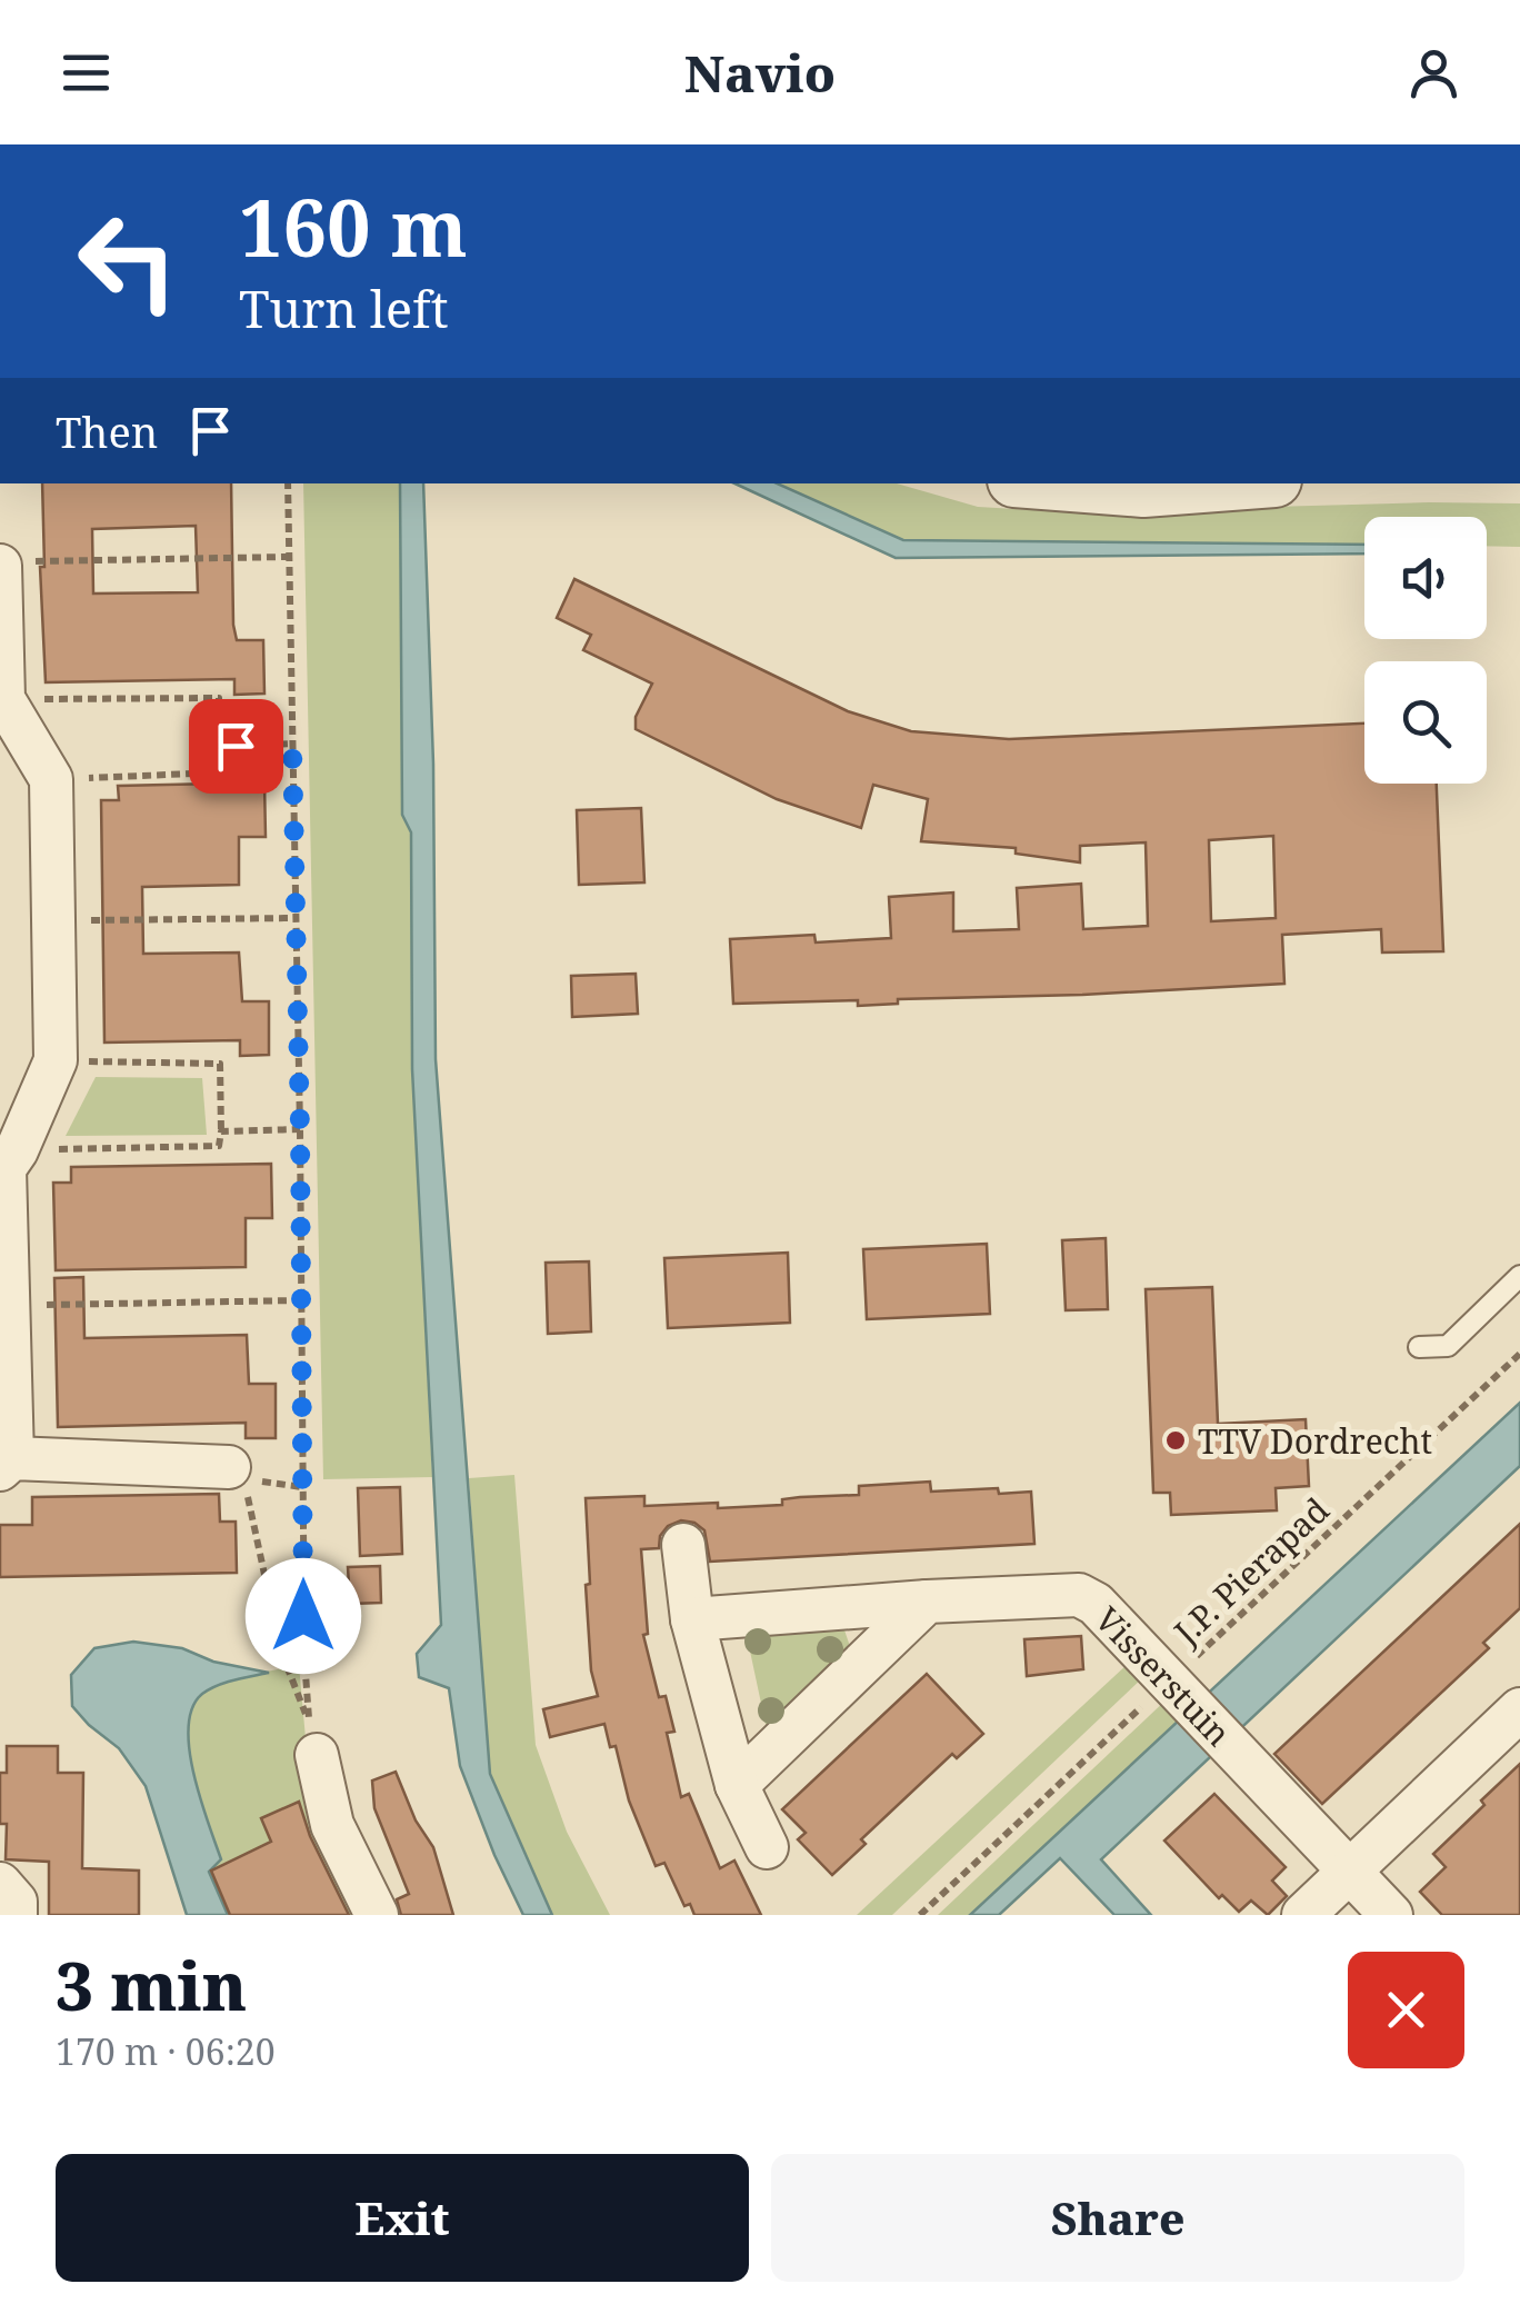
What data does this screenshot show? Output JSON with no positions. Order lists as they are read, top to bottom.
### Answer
{
  "streets": {
    "street": ["Visserstuin"],
    "path": ["J.P. Pierapad"]
  },
  "crossings": [
    ["J.P. Pierapad", "Visserstuin"]
  ],
  "places": ["TTV Dordrecht"],
  "page": {
    "header": "Navio",
    "turn": ["160 m", "Turn left"],
    "then": "Then",
    "heading": ["3 min", "170 m · 06:20"],
    "buttons": ["Exit", "Share"]
  }
}
